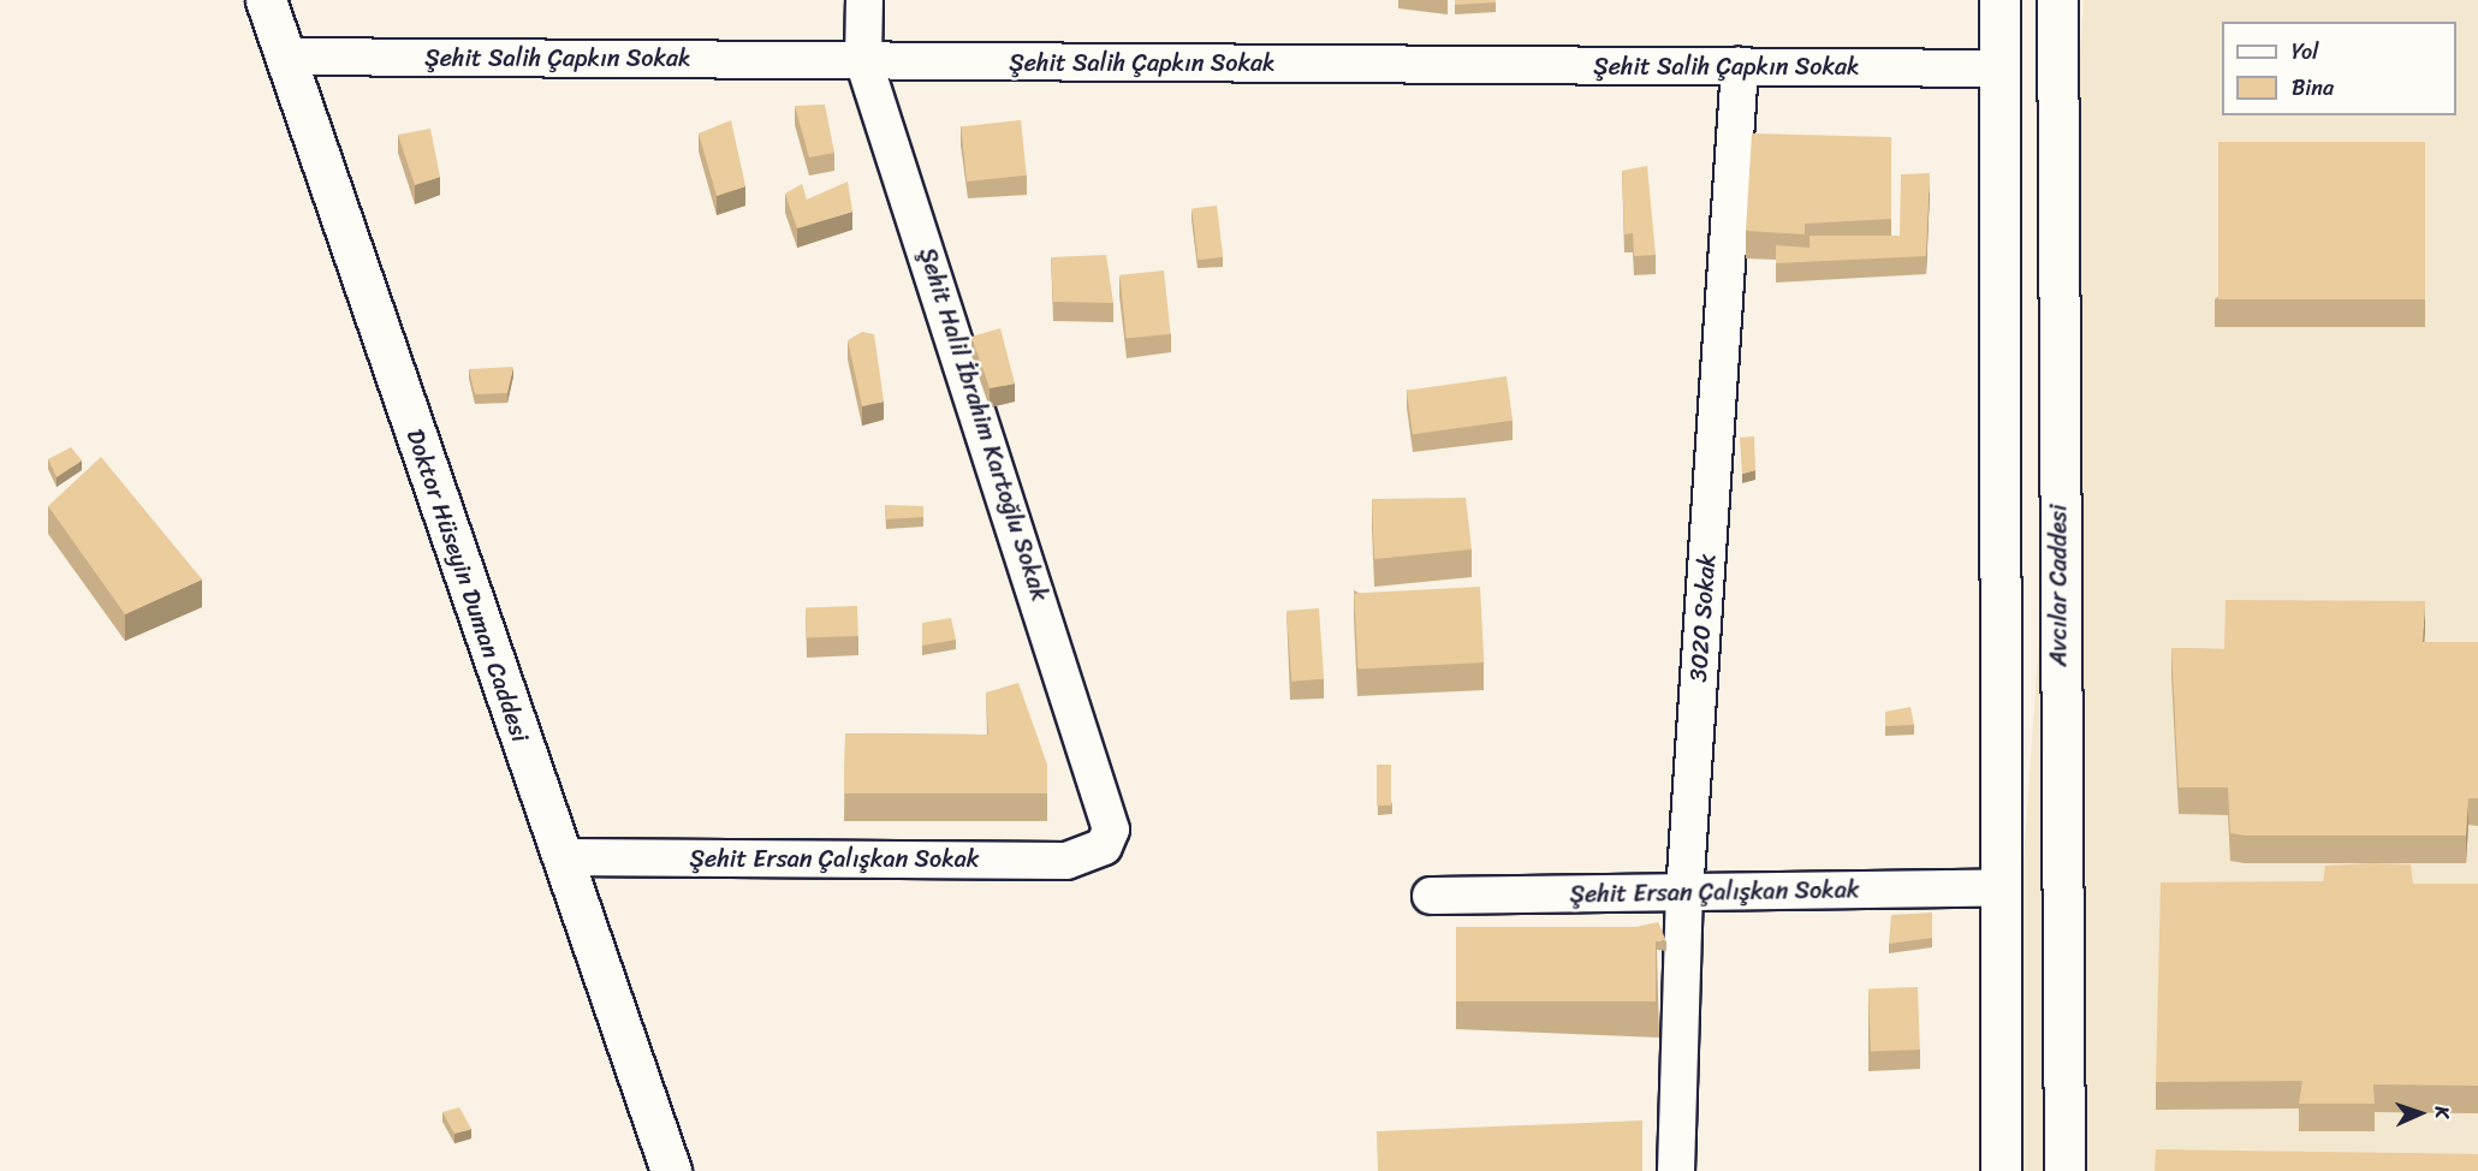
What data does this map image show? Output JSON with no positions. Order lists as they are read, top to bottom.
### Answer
{
  "streets": {
    "main road": ["Doktor Hüseyin Duman Caddesi", "Avcılar Caddesi"],
    "street": [
      "Şehit Salih Çapkın Sokak",
      "Şehit Halil İbrahim Kartoğlu Sokak",
      "3020 Sokak",
      "Şehit Ersan Çalışkan Sokak"
    ]
  },
  "crossings": [
    ["Şehit Salih Çapkın Sokak", "Şehit Halil İbrahim Kartoğlu Sokak"],
    ["Şehit Salih Çapkın Sokak", "Doktor Hüseyin Duman Caddesi"],
    ["Şehit Salih Çapkın Sokak", "3020 Sokak"],
    ["Şehit Halil İbrahim Kartoğlu Sokak", "Şehit Ersan Çalışkan Sokak"],
    ["Doktor Hüseyin Duman Caddesi", "Şehit Ersan Çalışkan Sokak"],
    ["3020 Sokak", "Şehit Ersan Çalışkan Sokak"]
  ],
  "legend": ["Yol", "Bina"],
  "north": "right"
}
